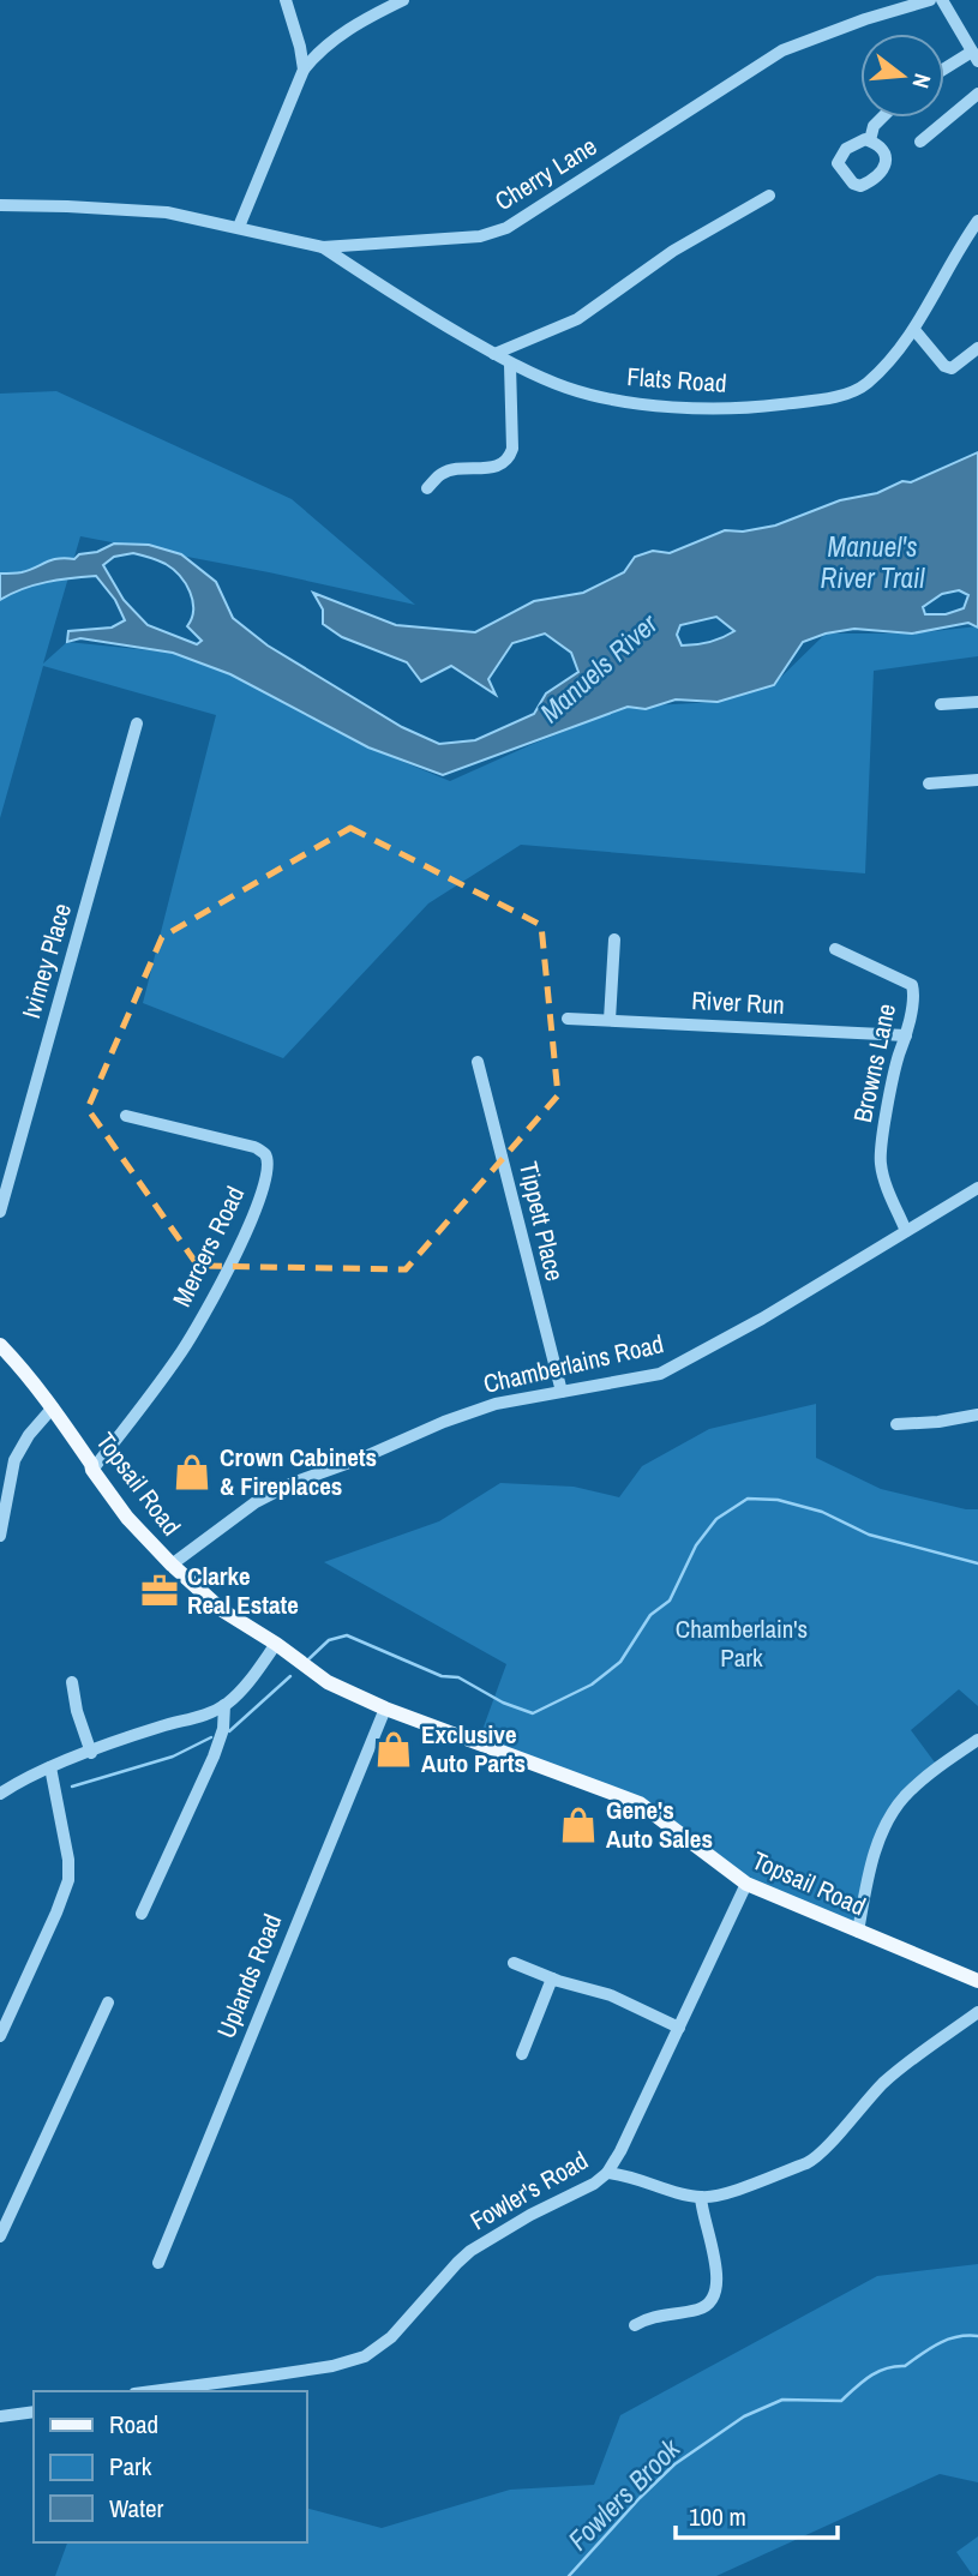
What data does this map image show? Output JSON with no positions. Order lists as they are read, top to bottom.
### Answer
{
  "streets": {
    "main road": ["Topsail Road"],
    "street": [
      "Cherry Lane",
      "Flats Road",
      "Ivimey Place",
      "River Run",
      "Browns Lane",
      "Tippett Place",
      "Mercers Road",
      "Chamberlains Road",
      "Uplands Road",
      "Fowler's Road"
    ]
  },
  "crossings": [
    ["Cherry Lane", "Flats Road"],
    ["River Run", "Browns Lane"],
    ["Browns Lane", "Chamberlains Road"],
    ["Tippett Place", "Chamberlains Road"],
    ["Mercers Road", "Topsail Road"],
    ["Chamberlains Road", "Topsail Road"],
    ["Topsail Road", "Uplands Road"]
  ],
  "water": ["Manuel's River Trail", "Manuels River", "Fowlers Brook"],
  "parks": ["Chamberlain's Park"],
  "places": {
    "shop": ["Crown Cabinets & Fireplaces", "Exclusive Auto Parts", "Gene's Auto Sales"],
    "office": ["Clarke Real Estate"]
  },
  "legend": ["Road", "Park", "Water"],
  "scale_bar": "100 m",
  "north": "right"
}
